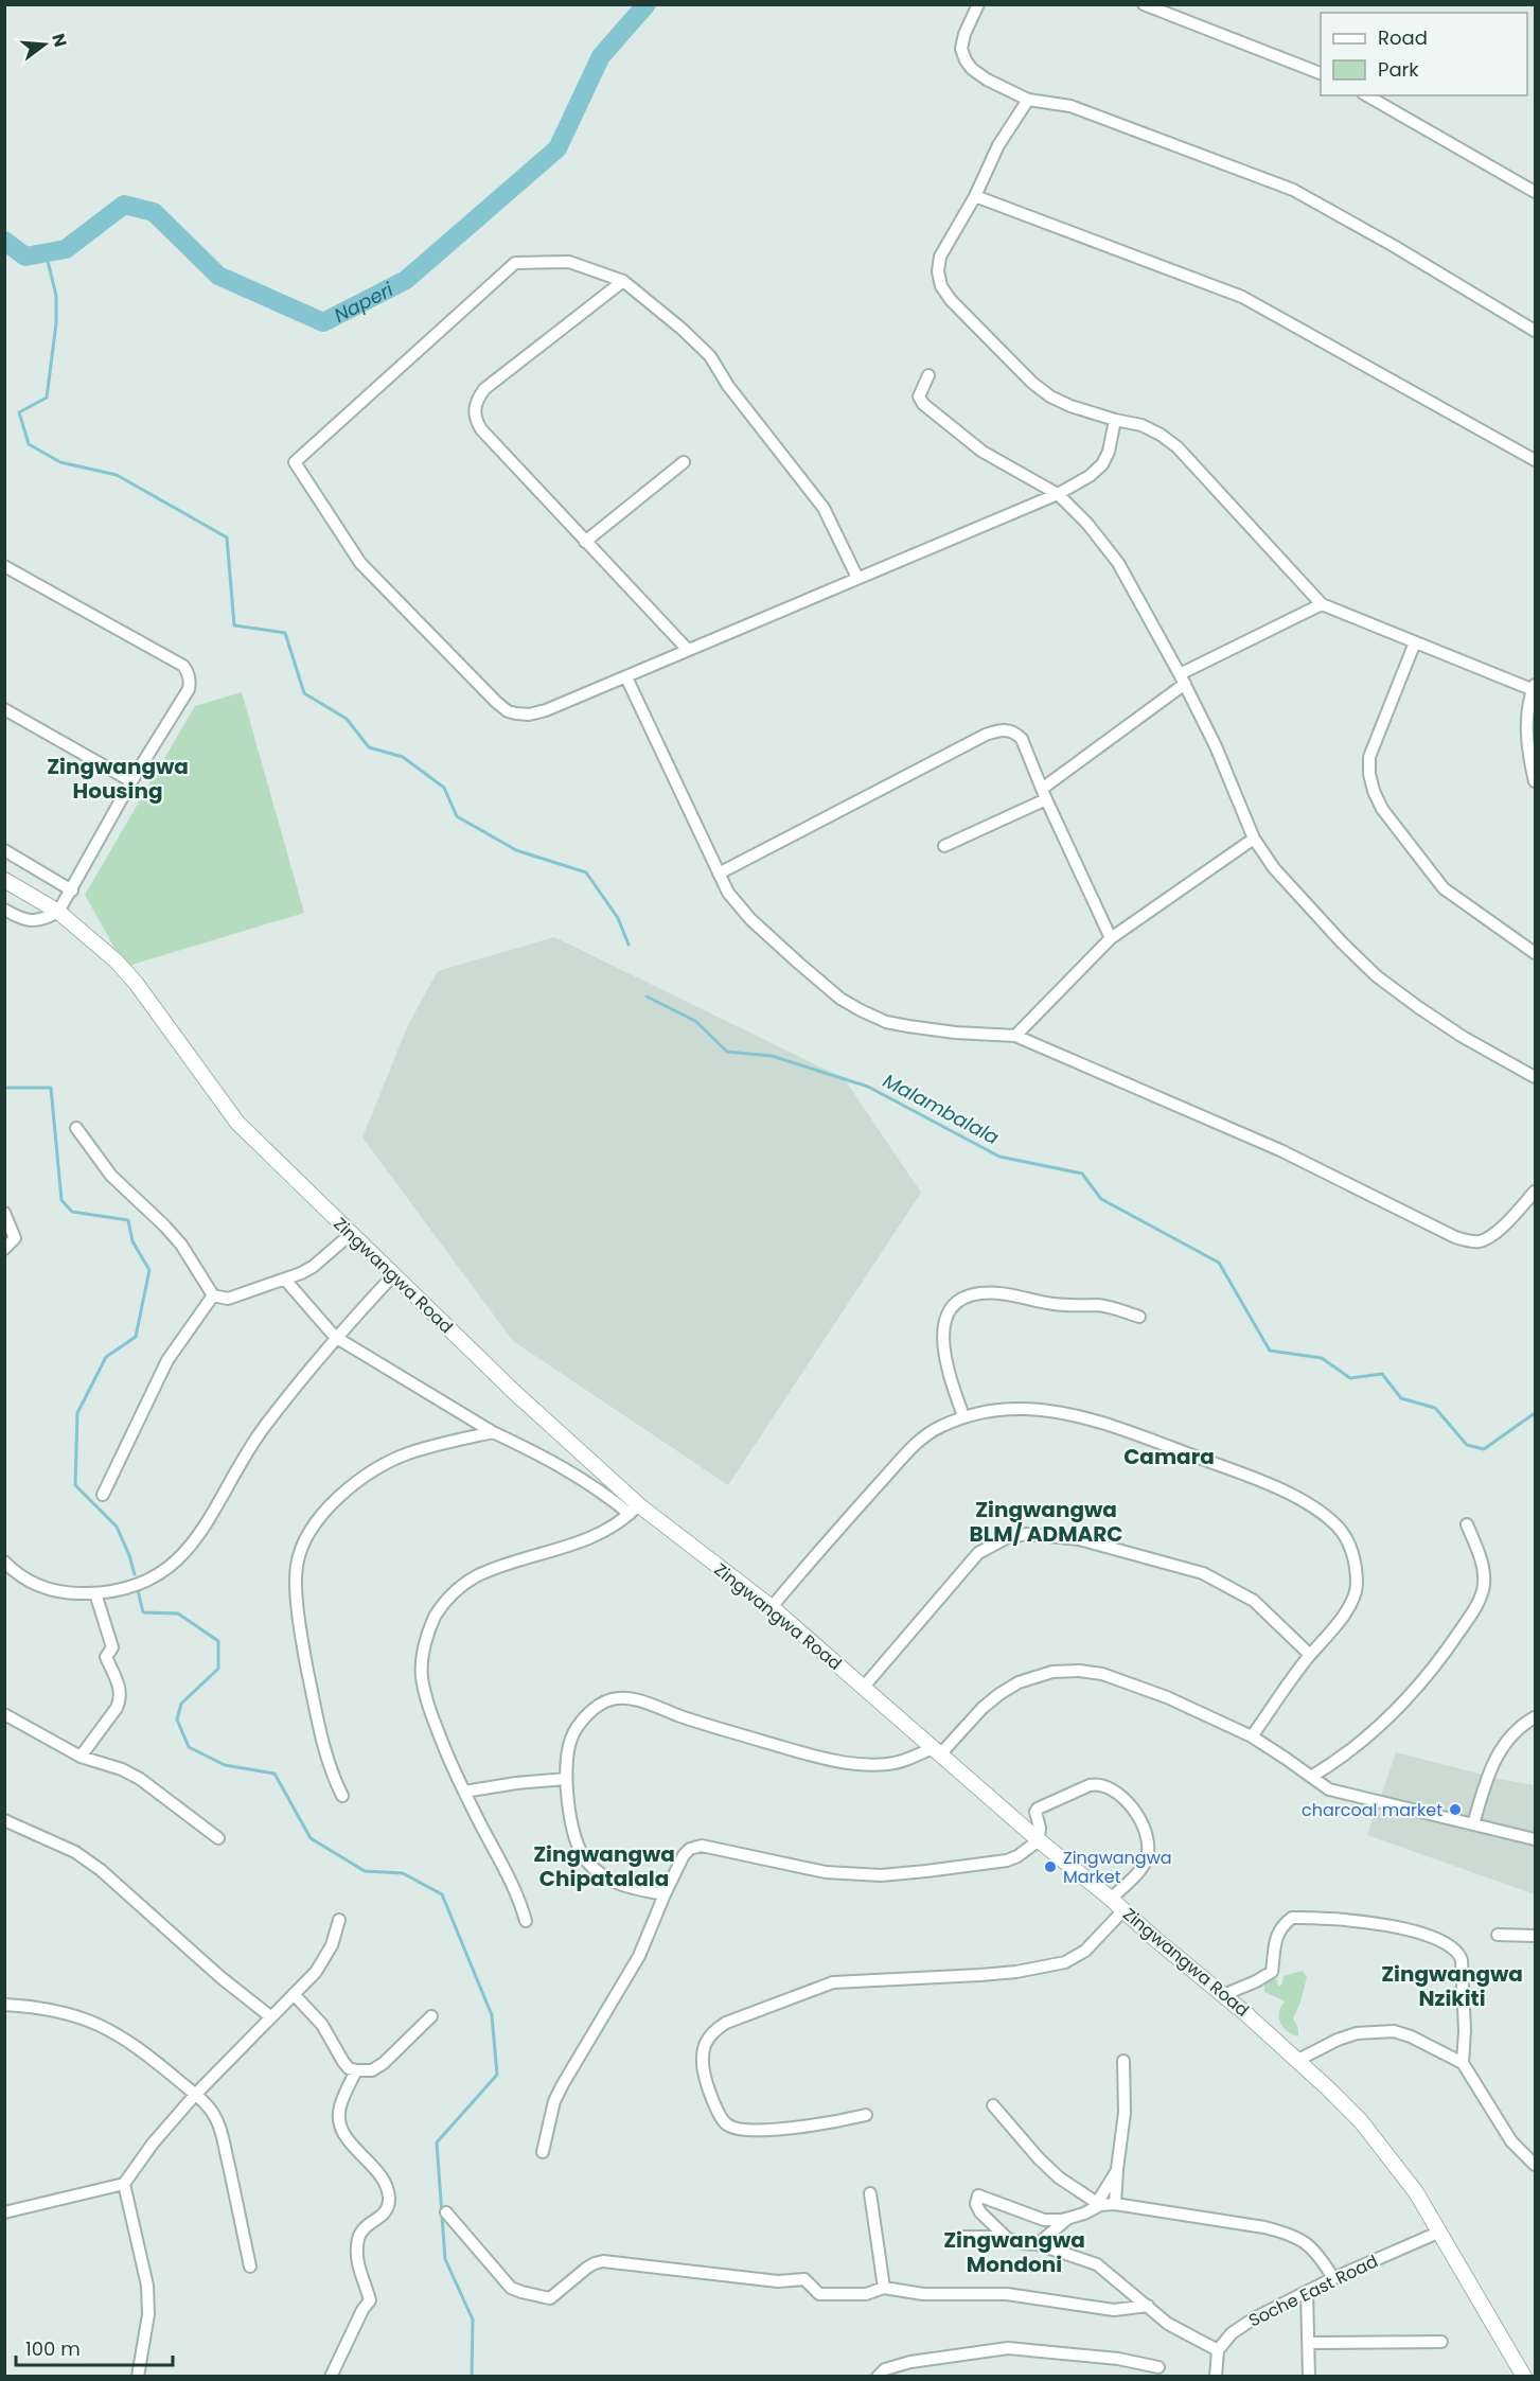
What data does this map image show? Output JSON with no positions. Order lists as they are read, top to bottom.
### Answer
{
  "streets": {
    "street": ["Zingwangwa Road", "Soche East Road"]
  },
  "crossings": [
    ["Zingwangwa Road", "Soche East Road"]
  ],
  "districts": [
    "Zingwangwa Housing",
    "Camara",
    "Zingwangwa BLM/ ADMARC",
    "Zingwangwa Chipatalala",
    "Zingwangwa Nzikiti",
    "Zingwangwa Mondoni"
  ],
  "water": ["Naperi", "Malambalala"],
  "places": ["charcoal market", "Zingwangwa Market"],
  "legend": ["Road", "Park"],
  "scale_bar": "100 m",
  "north": "right"
}
